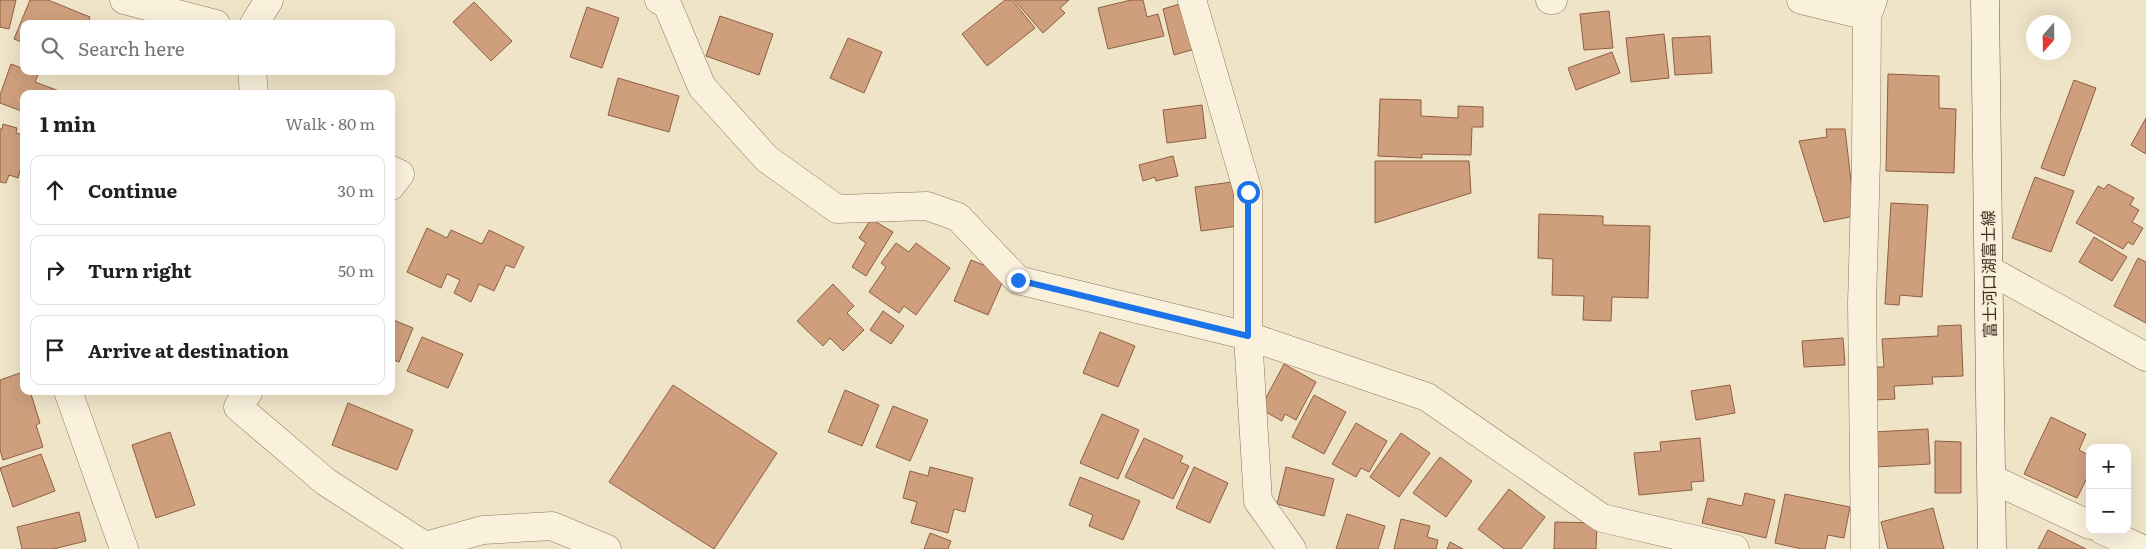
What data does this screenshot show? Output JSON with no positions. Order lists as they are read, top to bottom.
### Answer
{
  "streets": {
    "street": ["富士河口湖富士線"]
  },
  "north": "bottom",
  "page": {
    "search": "Search here",
    "heading": ["1 min", "Walk · 80 m"],
    "list": [
      ["Continue", "30 m"],
      ["Turn right", "50 m"],
      "Arrive at destination"
    ],
    "map_buttons": ["+", "−"]
  }
}
